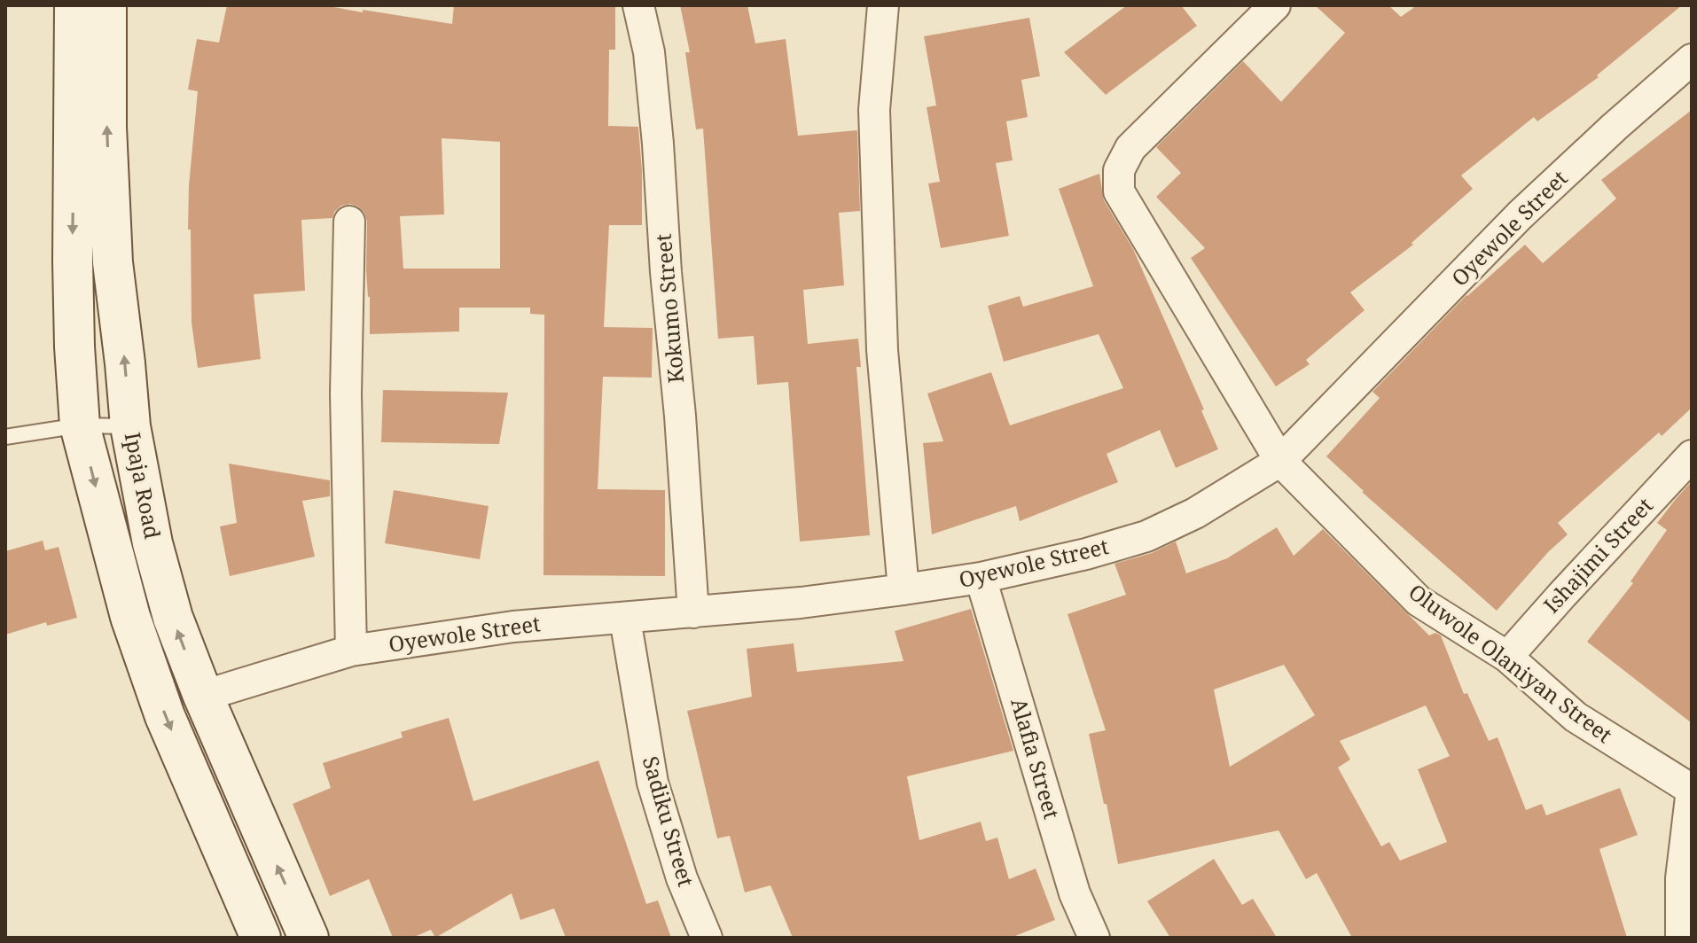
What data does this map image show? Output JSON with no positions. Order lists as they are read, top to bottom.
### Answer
{
  "streets": {
    "main road": ["Ipaja Road"],
    "street": [
      "Oyewole Street",
      "Kokumo Street",
      "Ishajimi Street",
      "Oluwole Olaniyan Street",
      "Alafia Street",
      "Sadiku Street"
    ]
  },
  "crossings": [
    ["Oyewole Street", "Kokumo Street"],
    ["Oyewole Street", "Ipaja Road"],
    ["Oyewole Street", "Oluwole Olaniyan Street"],
    ["Oyewole Street", "Alafia Street"],
    ["Oyewole Street", "Sadiku Street"],
    ["Ishajimi Street", "Oluwole Olaniyan Street"]
  ]
}
